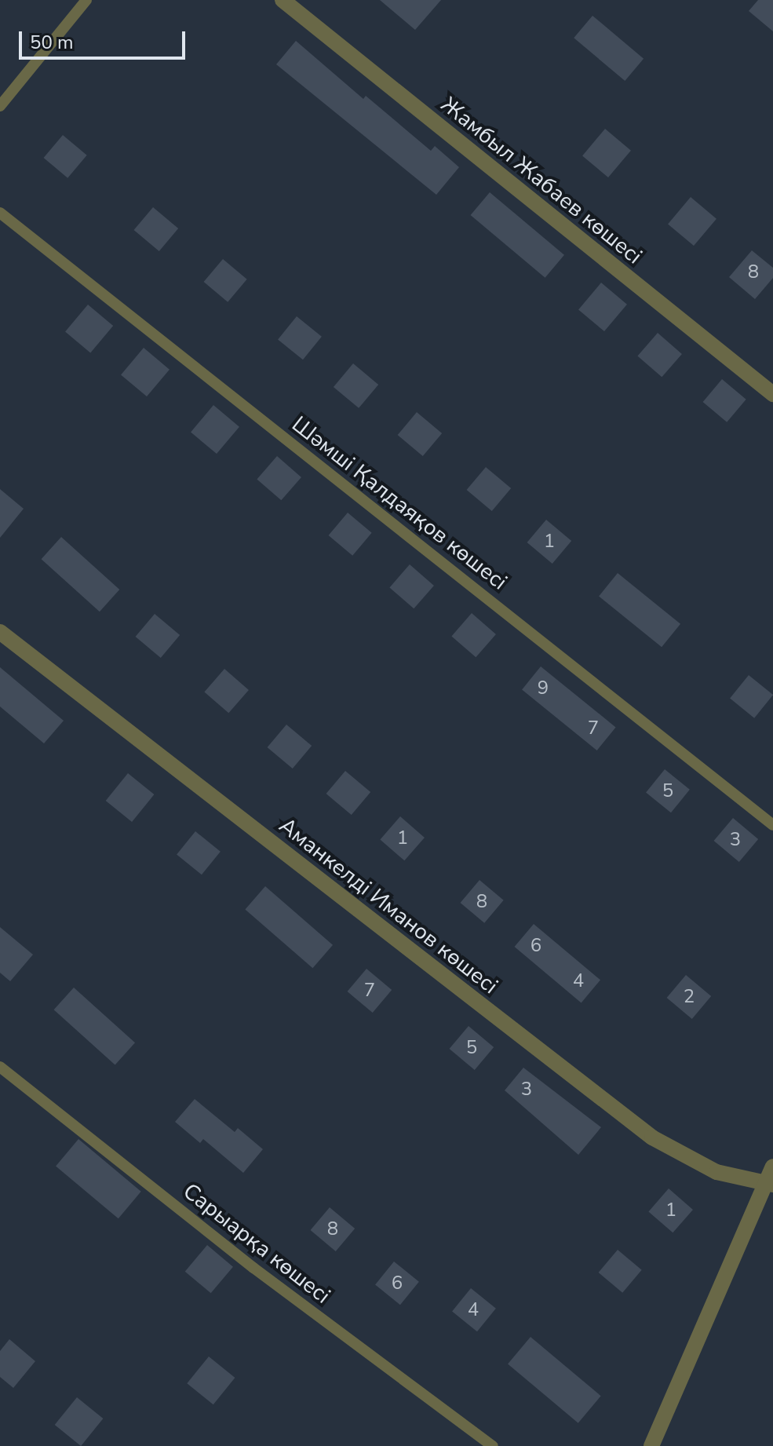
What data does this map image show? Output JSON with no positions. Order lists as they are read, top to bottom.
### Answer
{
  "streets": {
    "street": ["Жамбыл Жабаев көшесі", "Аманкелді Иманов көшесі"],
    "lane": ["Шәмші Қалдаяқов көшесі", "Сарыарқа көшесі"]
  },
  "house_numbers": [
    "8",
    "1",
    "9",
    "7",
    "5",
    "1",
    "3",
    "8",
    "6",
    "4",
    "7",
    "2",
    "5",
    "3",
    "1",
    "8",
    "6",
    "4"
  ],
  "scale_bar": "50 m"
}
